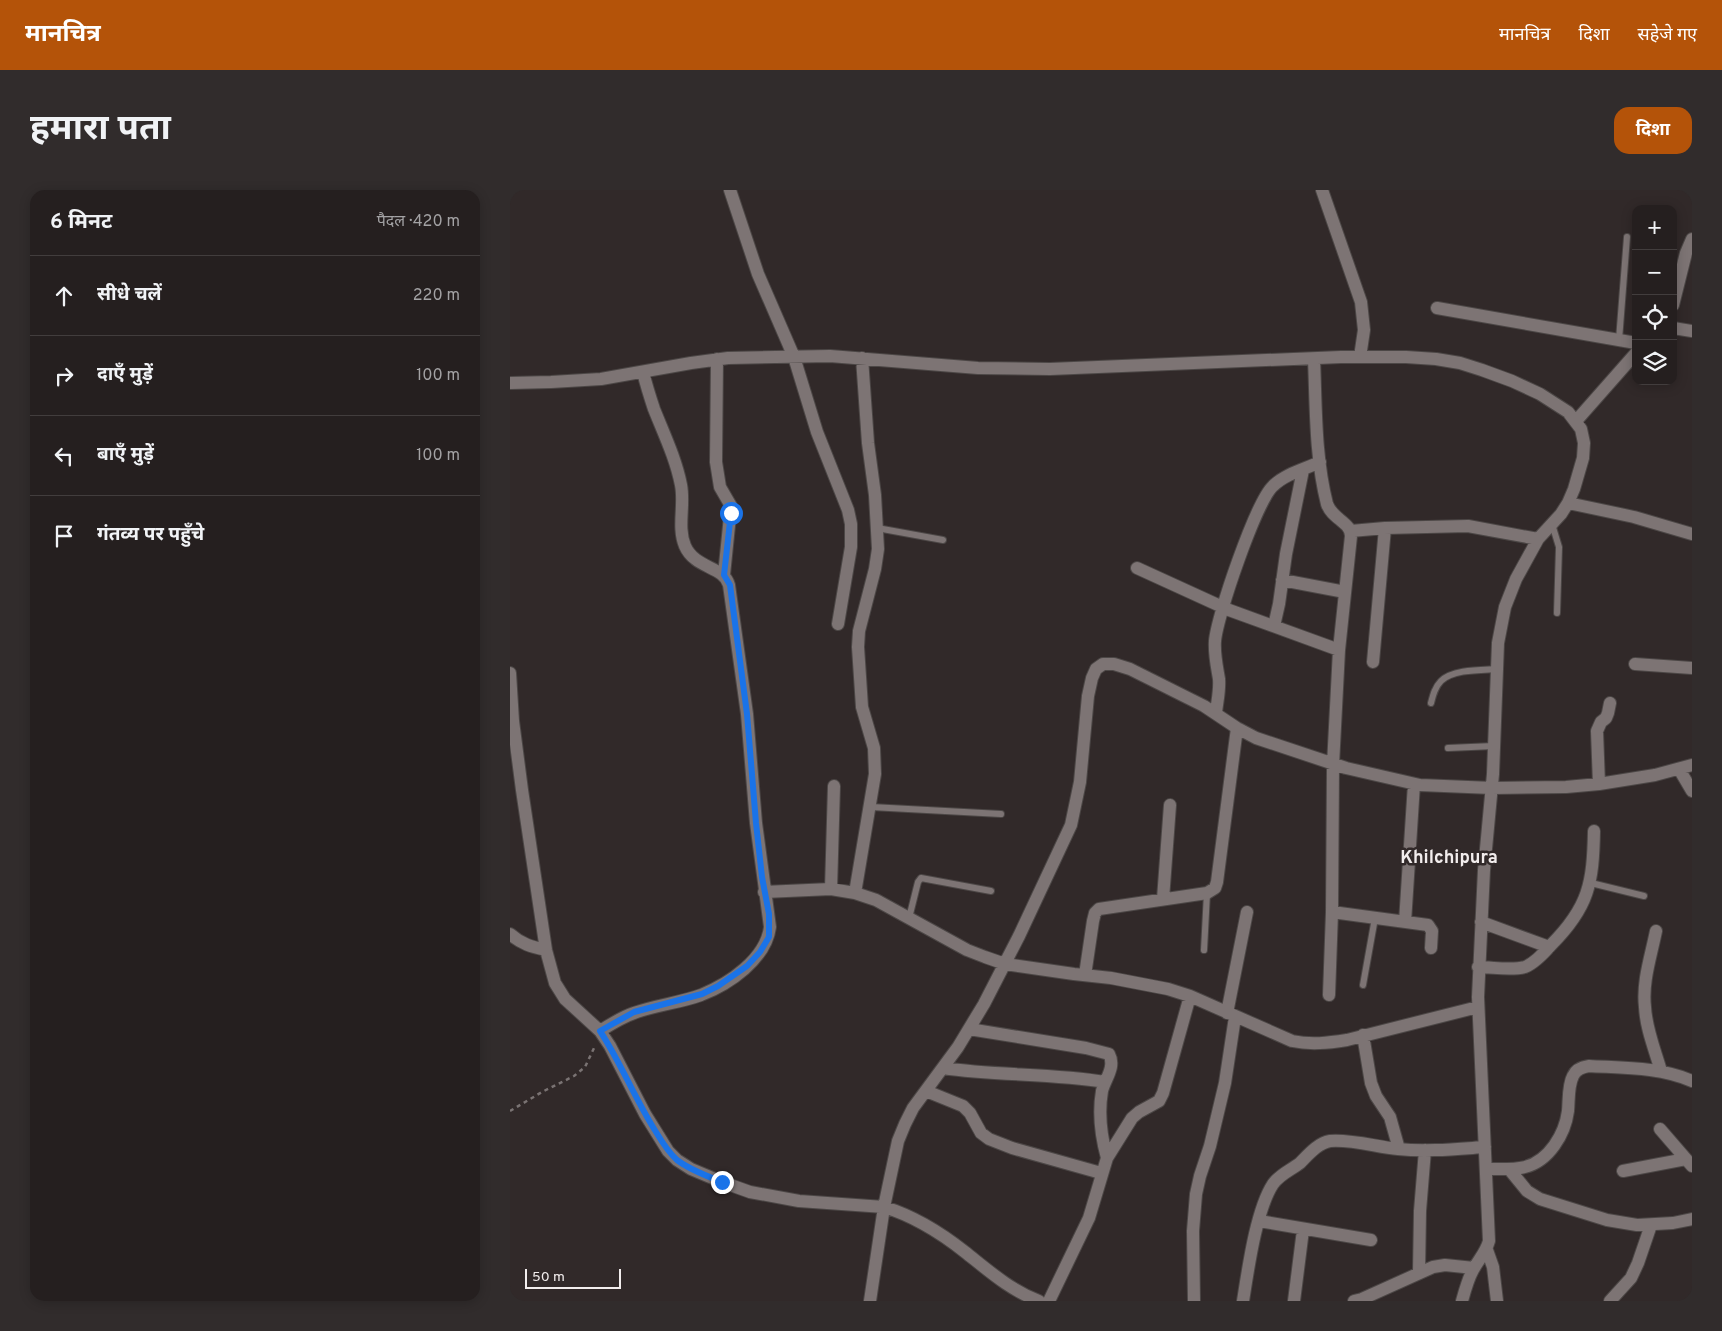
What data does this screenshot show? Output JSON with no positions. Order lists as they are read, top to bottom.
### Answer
{
  "districts": ["Khilchipura"],
  "scale_bar": "50 m",
  "page": {
    "header": "मानचित्र",
    "nav": ["मानचित्र", "दिशा", "सहेजे गए"],
    "buttons": "दिशा",
    "title": "हमारा पता",
    "heading": ["6 मिनट", "पैदल · 420 m"],
    "map_buttons": ["+", "−"],
    "list": [
      ["सीधे चलें", "220 m"],
      ["दाएँ मुड़ें", "100 m"],
      ["बाएँ मुड़ें", "100 m"],
      "गंतव्य पर पहुँचे"
    ],
    "scale": "50 m"
  }
}
